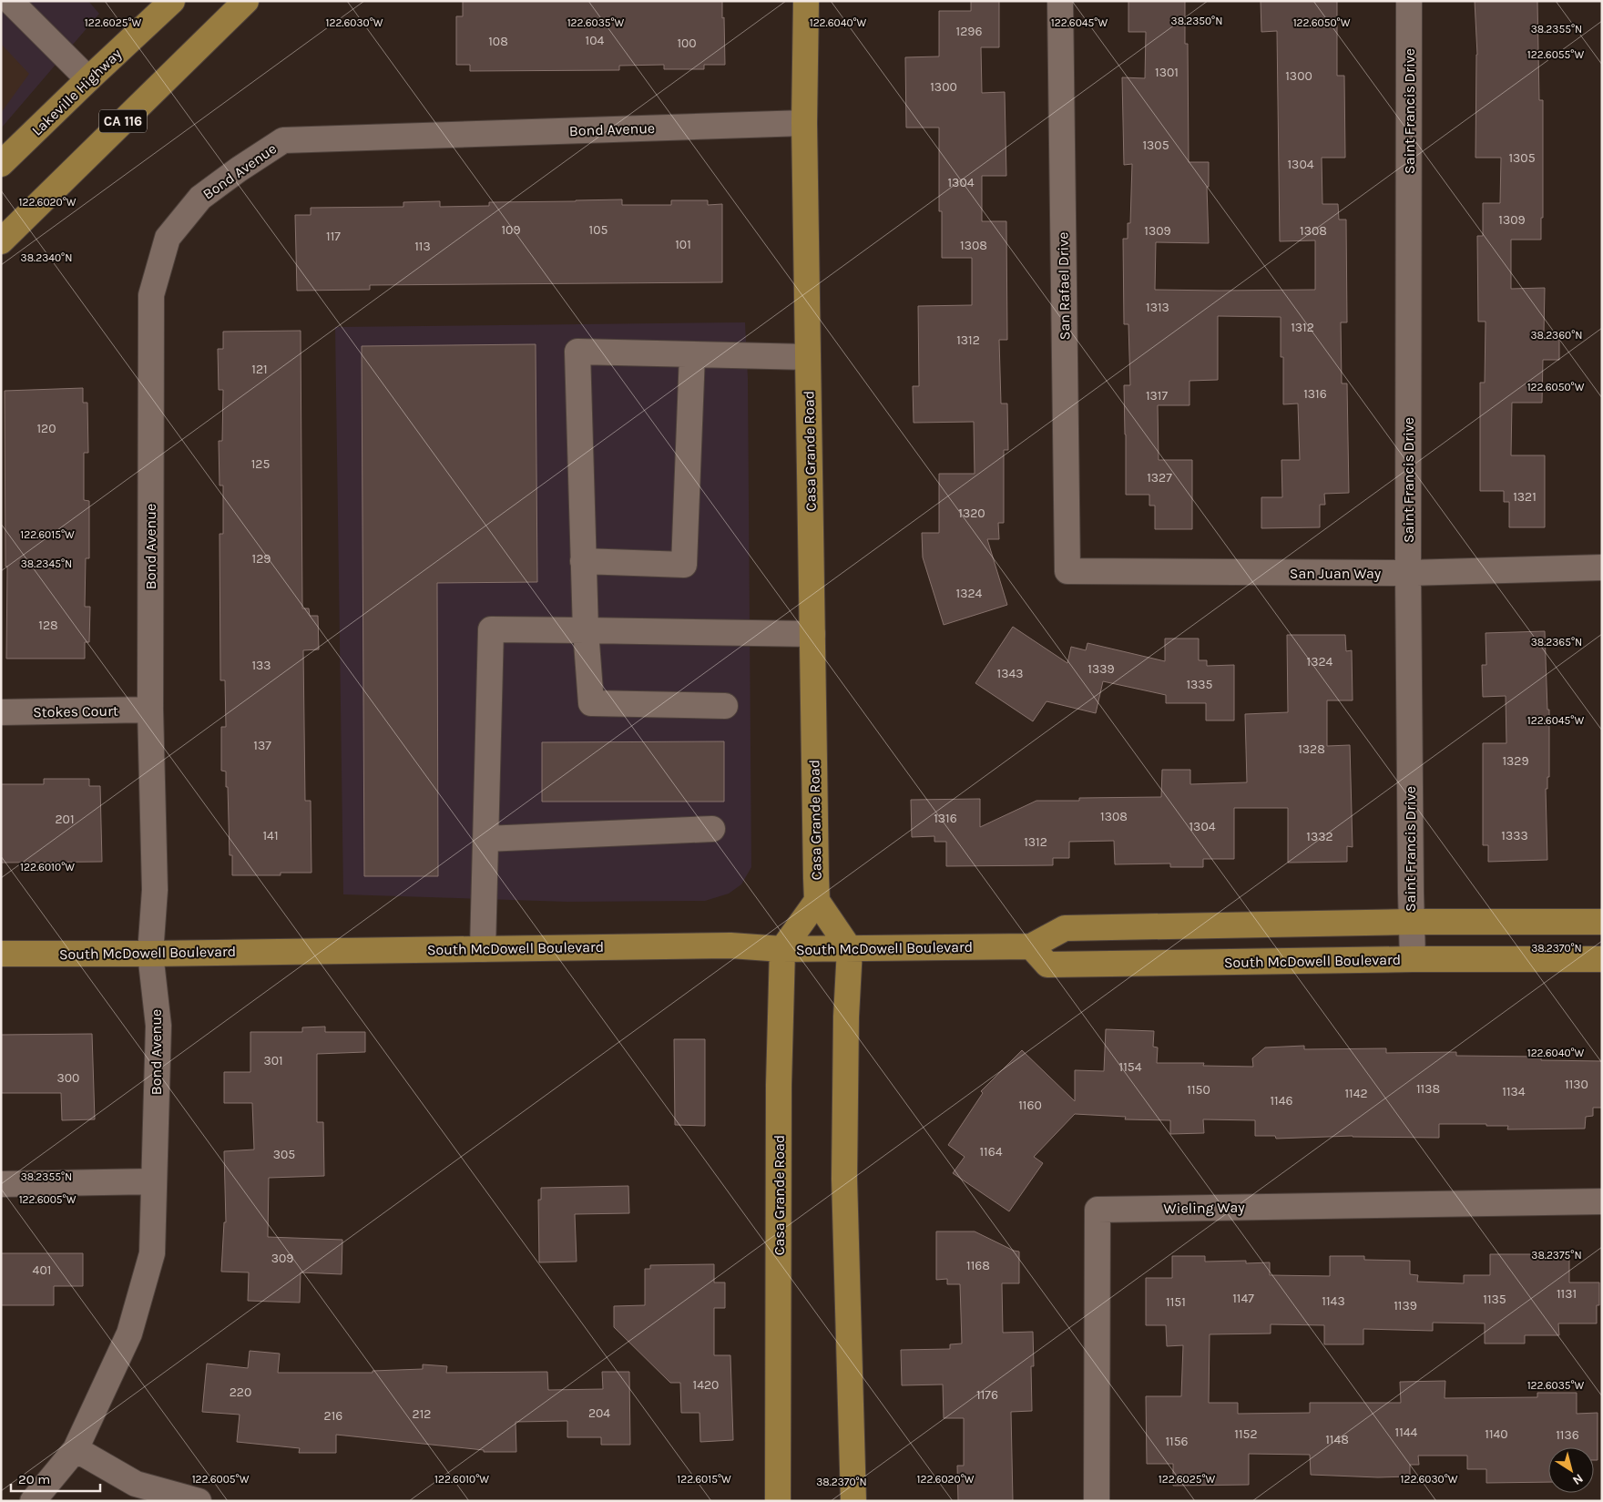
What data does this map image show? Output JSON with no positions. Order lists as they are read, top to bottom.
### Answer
{
  "streets": {
    "main road": [
      "Lakeville Highway",
      "CA 116",
      "Casa Grande Road",
      "South McDowell Boulevard"
    ],
    "street": [
      "Saint Francis Drive",
      "Bond Avenue",
      "San Rafael Drive",
      "San Juan Way",
      "Stokes Court",
      "Wieling Way"
    ]
  },
  "crossings": [
    ["Saint Francis Drive", "San Juan Way"],
    ["Saint Francis Drive", "South McDowell Boulevard"],
    ["Bond Avenue", "Casa Grande Road"],
    ["Bond Avenue", "Stokes Court"],
    ["Bond Avenue", "South McDowell Boulevard"],
    ["San Rafael Drive", "San Juan Way"],
    ["Casa Grande Road", "South McDowell Boulevard"]
  ],
  "house_numbers": [
    "1296",
    "104",
    "108",
    "100",
    "1301",
    "1300",
    "1300",
    "1305",
    "1305",
    "1304",
    "1304",
    "1309",
    "109",
    "105",
    "1309",
    "1308",
    "117",
    "101",
    "1308",
    "113",
    "1313",
    "1312",
    "1312",
    "121",
    "1316",
    "1317",
    "120",
    "125",
    "1327",
    "1321",
    "1320",
    "129",
    "1324",
    "128",
    "1324",
    "133",
    "1339",
    "1343",
    "1335",
    "137",
    "1328",
    "1329",
    "1308",
    "1316",
    "201",
    "1304",
    "141",
    "1333",
    "1332",
    "1312",
    "301",
    "1154",
    "300",
    "1130",
    "1138",
    "1150",
    "1134",
    "1142",
    "1146",
    "1160",
    "1164",
    "305",
    "309",
    "1168",
    "401",
    "1131",
    "1147",
    "1135",
    "1143",
    "1151",
    "1139",
    "1420",
    "220",
    "1176",
    "204",
    "212",
    "216",
    "1144",
    "1152",
    "1140",
    "1136",
    "1148",
    "1156"
  ],
  "scale_bar": "20 m",
  "north": "bottom right",
  "coordinates": [
    "38.2350°N",
    "122.6025°W",
    "122.6030°W",
    "122.6035°W",
    "122.6040°W",
    "122.6045°W",
    "122.6050°W",
    "38.2355°N",
    "122.6055°W",
    "122.6020°W",
    "38.2340°N",
    "38.2360°N",
    "122.6015°W",
    "38.2345°N",
    "38.2365°N",
    "122.6010°W",
    "38.2370°N",
    "122.6005°W",
    "38.2375°N"
  ]
}
